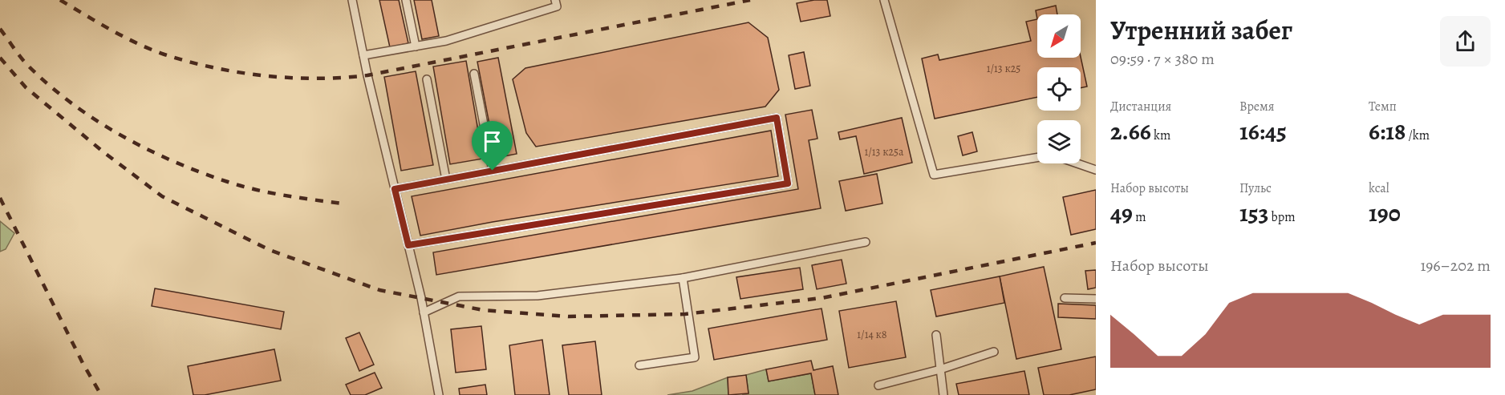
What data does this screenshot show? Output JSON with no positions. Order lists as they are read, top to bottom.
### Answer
{
  "house_numbers": ["1/13 к25", "1/13 к25а", "1/14 к8"],
  "north": "bottom left",
  "page": {
    "heading": ["Утренний забег", "09:59 · 7 × 380 m"],
    "stats": [
      ["Дистанция", "2.66 km"],
      ["Время", "16:45"],
      ["Темп", "6:18 /km"],
      ["Набор высоты", "49 m"],
      ["Пульс", "153 bpm"],
      ["kcal", "190"]
    ],
    "chart": ["Набор высоты", "196–202 m"]
  }
}
